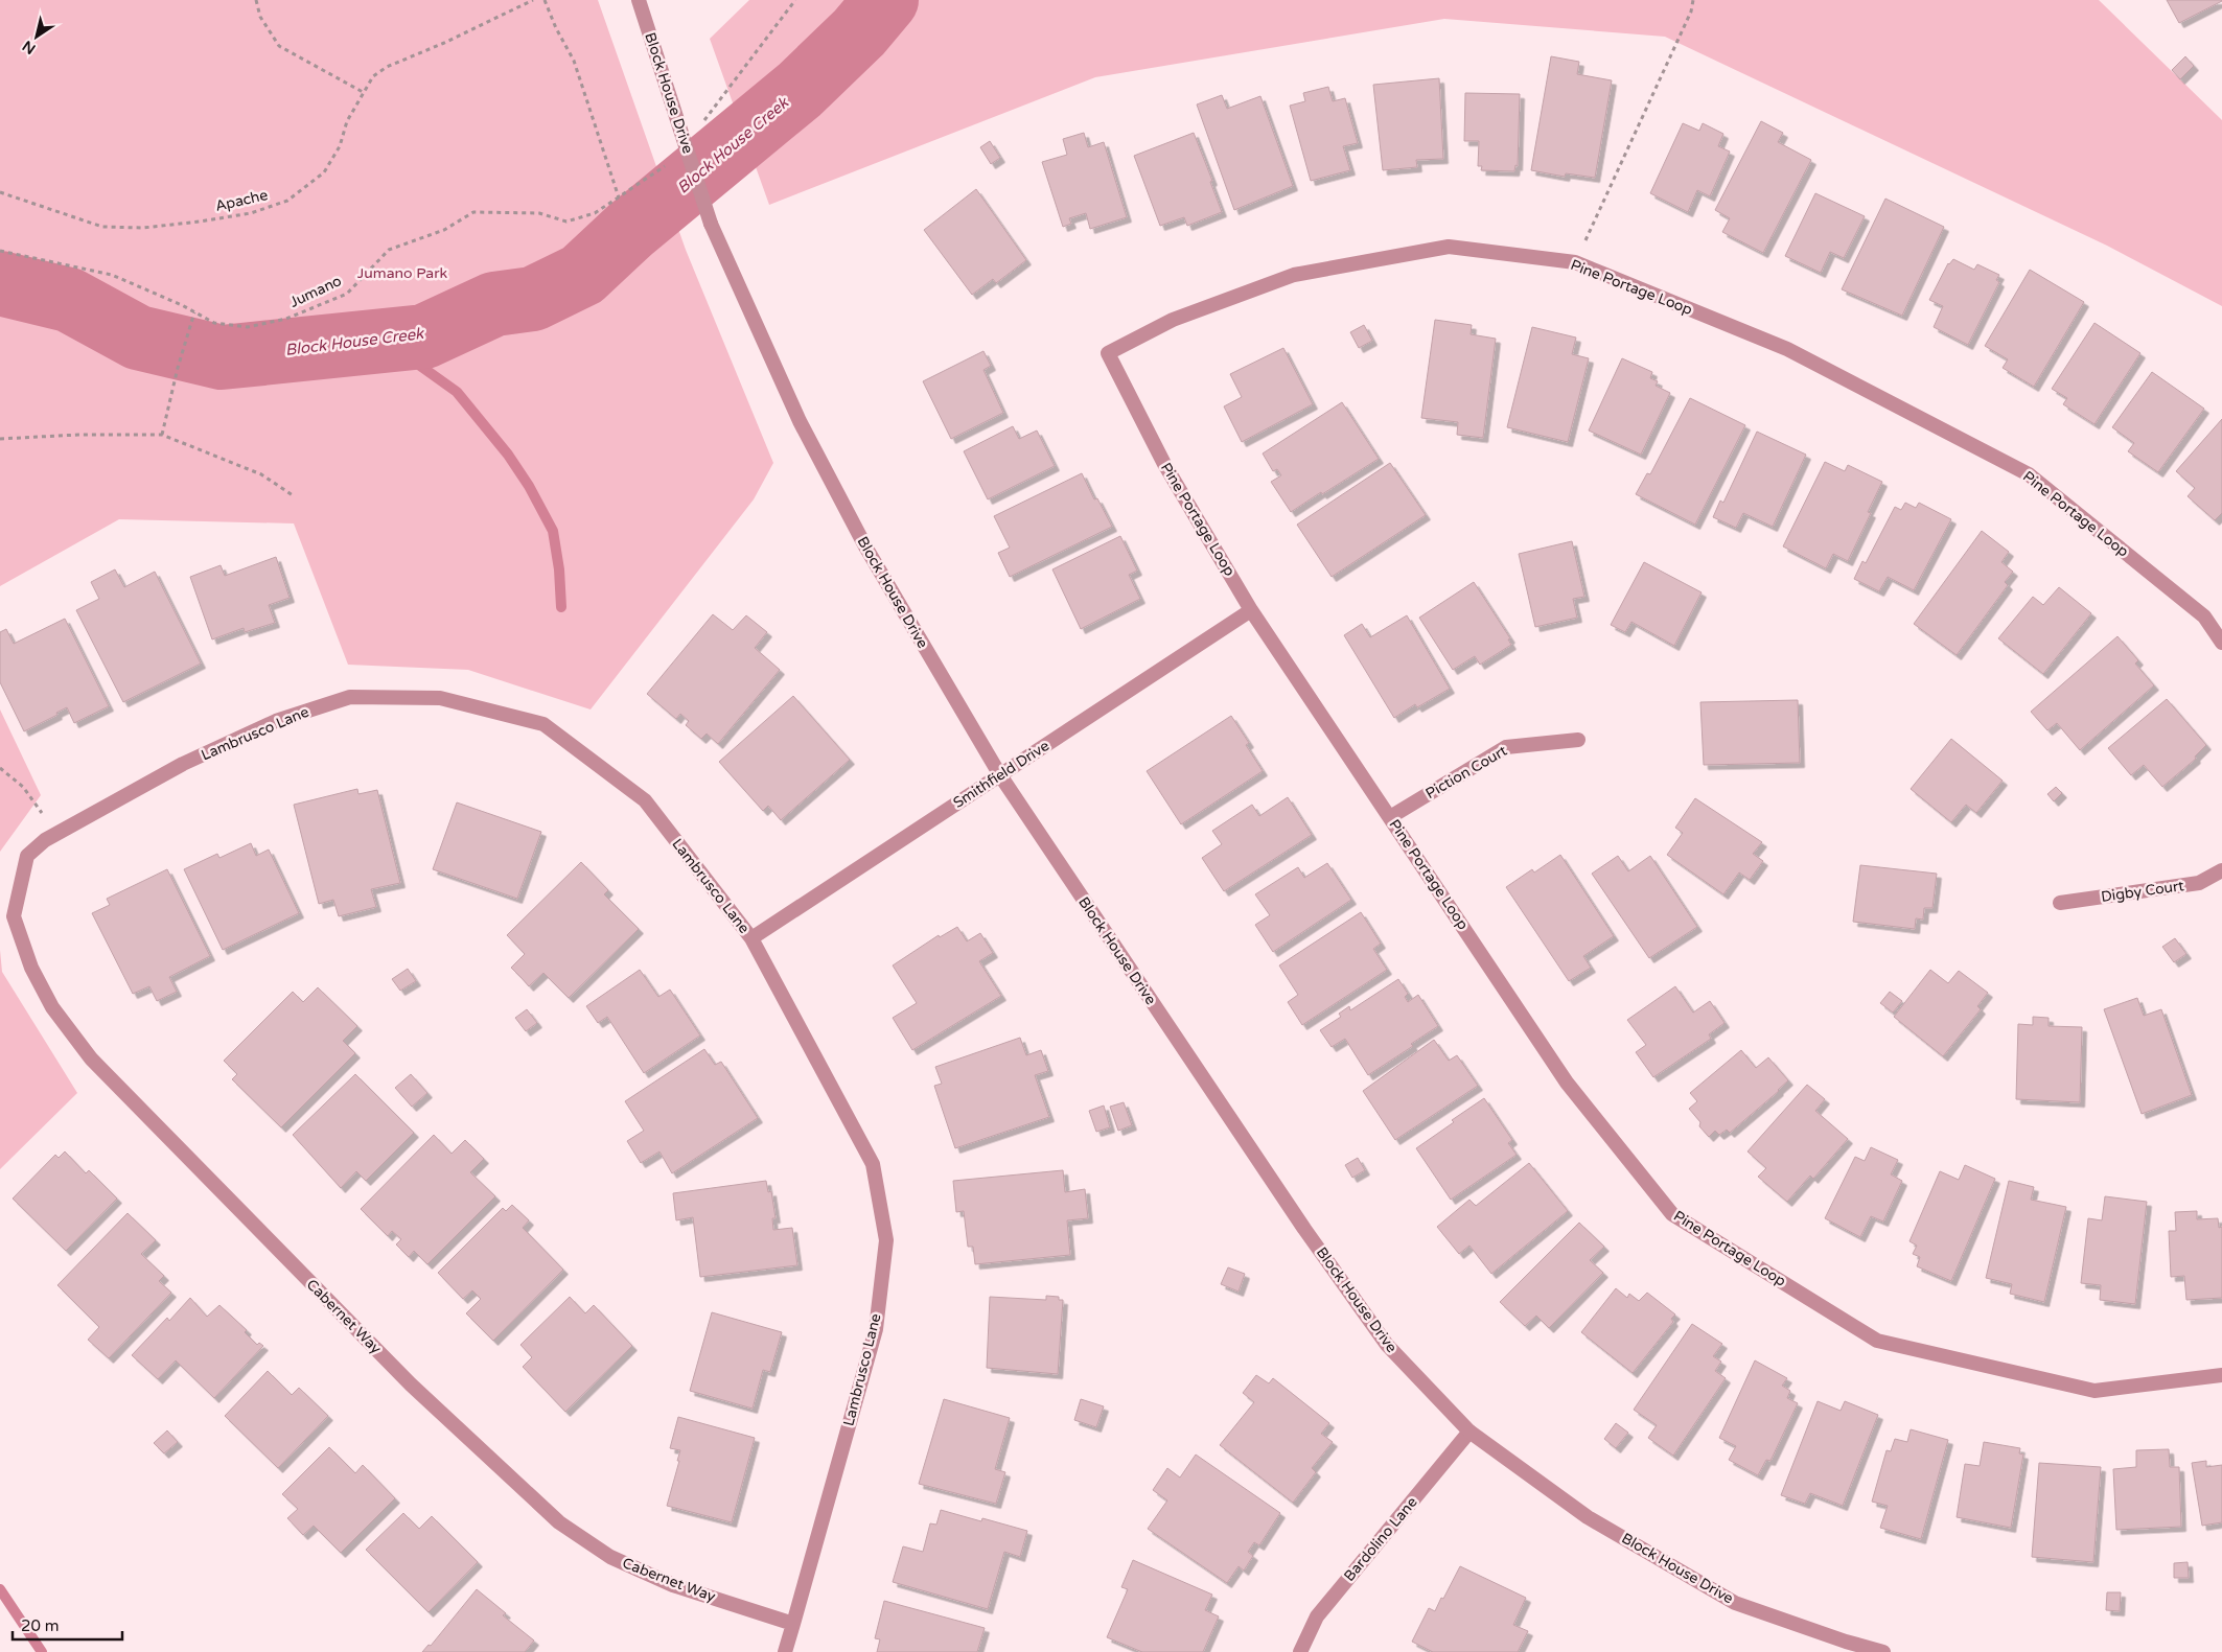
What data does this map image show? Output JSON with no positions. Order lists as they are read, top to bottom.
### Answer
{
  "streets": {
    "street": [
      "Block House Drive",
      "Pine Portage Loop",
      "Lambrusco Lane",
      "Piction Court",
      "Smithfield Drive",
      "Digby Court",
      "Cabernet Way",
      "Bardolino Lane"
    ],
    "path": ["Apache", "Jumano"]
  },
  "crossings": [
    ["Block House Drive", "Smithfield Drive"],
    ["Block House Drive", "Bardolino Lane"],
    ["Pine Portage Loop", "Piction Court"],
    ["Pine Portage Loop", "Smithfield Drive"],
    ["Lambrusco Lane", "Smithfield Drive"],
    ["Lambrusco Lane", "Cabernet Way"]
  ],
  "water": ["Block House Creek"],
  "parks": ["Jumano Park"],
  "scale_bar": "20 m",
  "north": "bottom left"
}
